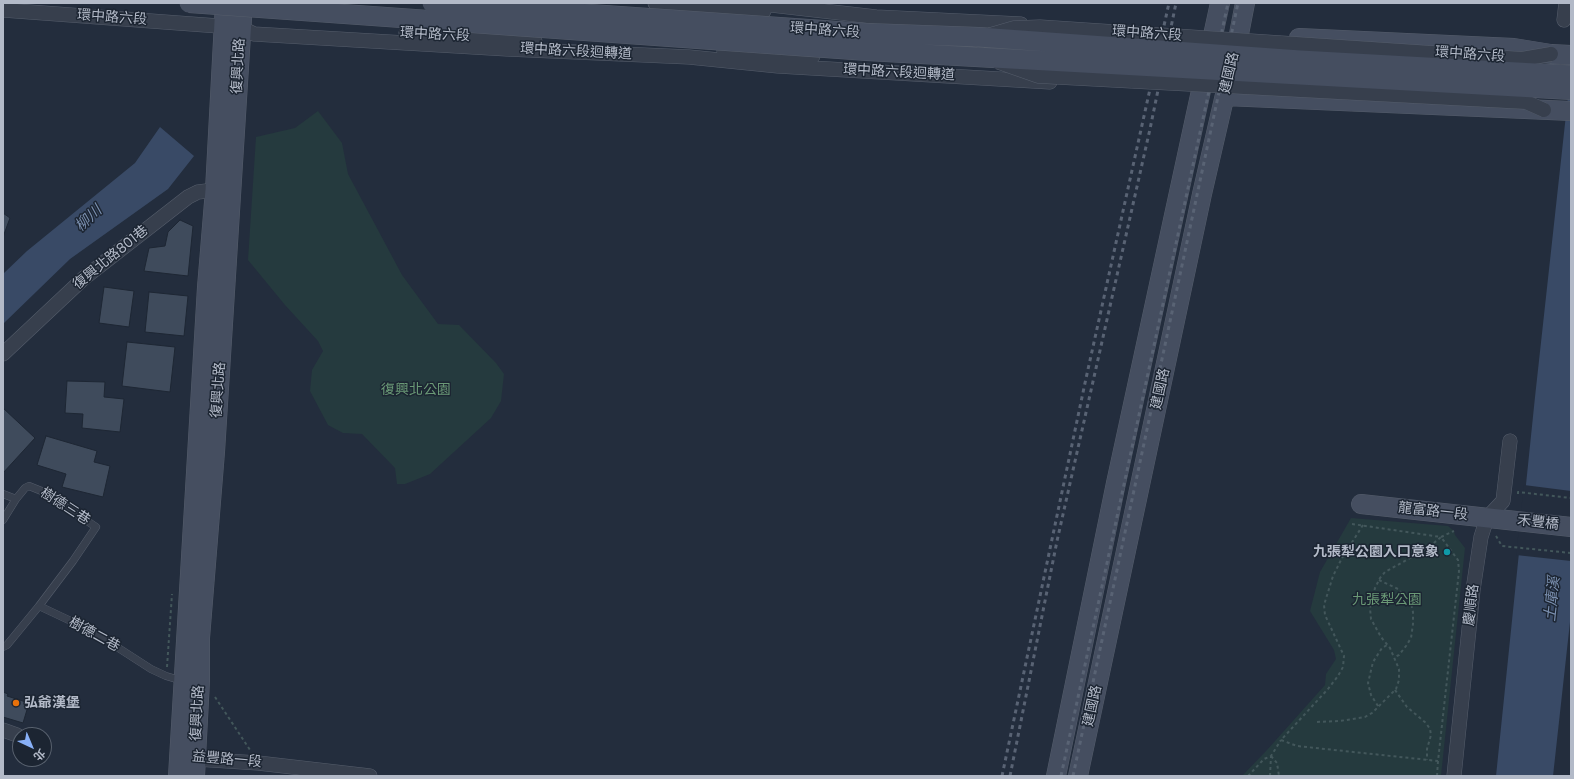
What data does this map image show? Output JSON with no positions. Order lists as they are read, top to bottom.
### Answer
{
  "streets": {
    "street": [
      "環中路六段",
      "環中路六段迴轉道",
      "復興北路",
      "建國路",
      "復興北路801巷",
      "龍富路一段",
      "禾豐橋",
      "慶順路",
      "益豐路一段"
    ],
    "lane": ["樹德三巷", "樹德二巷"]
  },
  "crossings": [
    ["環中路六段", "環中路六段迴轉道"],
    ["環中路六段", "復興北路"],
    ["環中路六段", "建國路"],
    ["復興北路", "復興北路801巷"],
    ["復興北路", "樹德二巷"],
    ["復興北路", "益豐路一段"],
    ["樹德三巷", "樹德二巷"],
    ["龍富路一段", "禾豐橋"],
    ["龍富路一段", "慶順路"],
    ["禾豐橋", "慶順路"]
  ],
  "water": ["柳川", "土庫溪"],
  "parks": ["復興北公園", "九張犁公園"],
  "places": ["九張犁公園入口意象", "弘爺漢堡"],
  "north": "bottom right"
}
